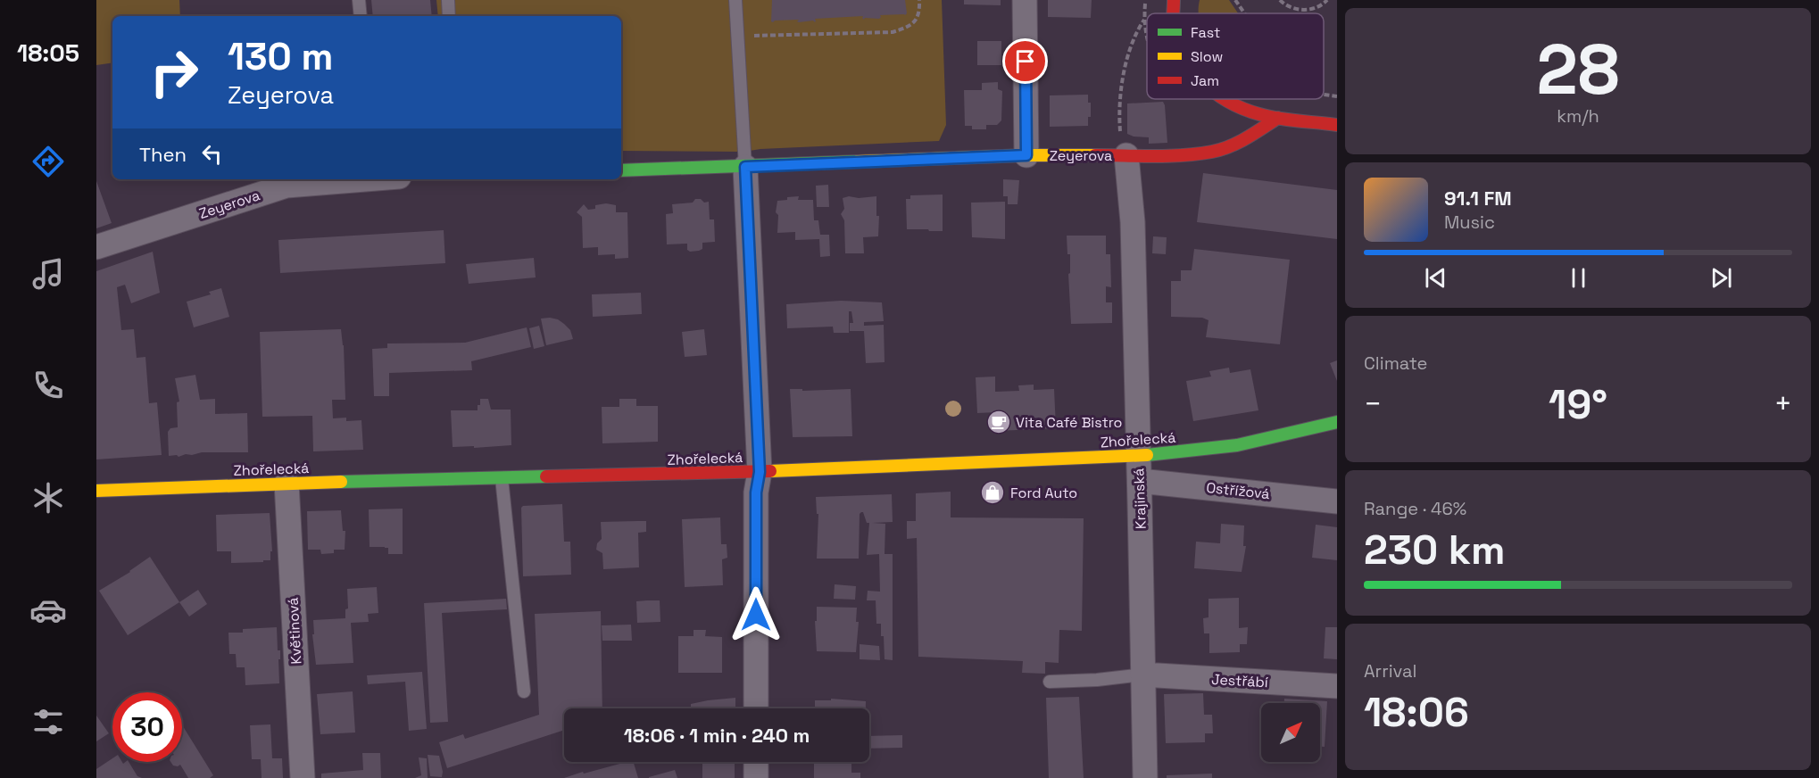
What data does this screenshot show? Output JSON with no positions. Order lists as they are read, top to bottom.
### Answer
{
  "streets": {
    "main road": ["Zeyerova", "Zhořelecká"],
    "street": [
      "Ostřížová",
      "Krajinská",
      "Květinová",
      "Jestřábí"
    ]
  },
  "crossings": [
    ["Zeyerova", "Krajinská"],
    ["Zhořelecká", "Krajinská"],
    ["Zhořelecká", "Květinová"],
    ["Ostřížová", "Krajinská"],
    ["Krajinská", "Jestřábí"]
  ],
  "places": {
    "cafe": ["Vita Café Bistro"],
    "shop": ["Ford Auto"]
  },
  "legend": ["Fast", "Slow", "Jam"],
  "north": "top right",
  "page": {
    "tabs": "18:05",
    "tile": [
      ["28", "km/h"],
      "Climate",
      ["Range · 46%", "230 km"],
      ["Arrival", "18:06"]
    ],
    "turn": ["130 m", "Zeyerova"],
    "then": "Then",
    "song": ["91.1 FM", "Music"],
    "heat": ["−", "19°", "+"],
    "limit": "30",
    "trip": "18:06 · 1 min · 240 m"
  }
}
